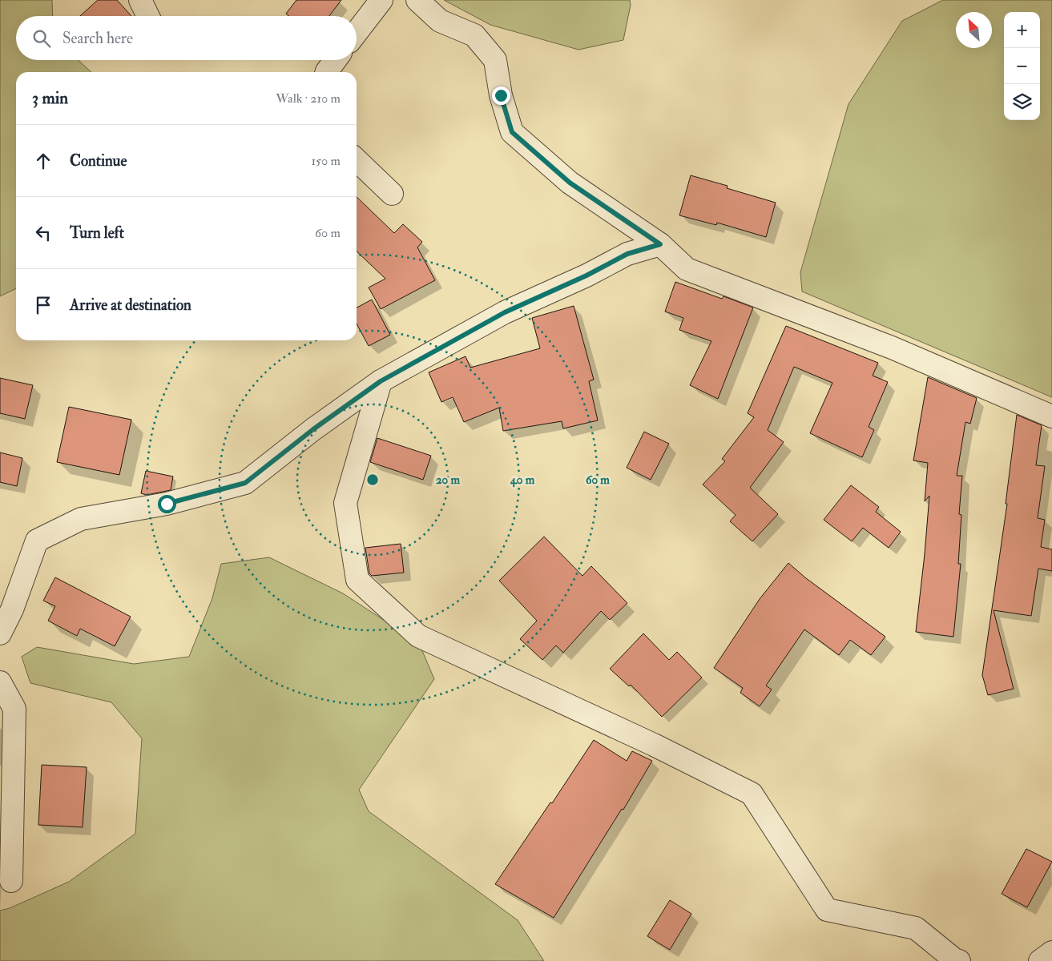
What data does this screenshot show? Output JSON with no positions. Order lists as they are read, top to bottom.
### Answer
{
  "north": "top left",
  "page": {
    "map_buttons": ["+", "−"],
    "search": "Search here",
    "heading": ["3 min", "Walk · 210 m"],
    "list": [
      ["Continue", "150 m"],
      ["Turn left", "60 m"],
      "Arrive at destination"
    ]
  },
  "rings": ["20 m", "40 m", "60 m"]
}
